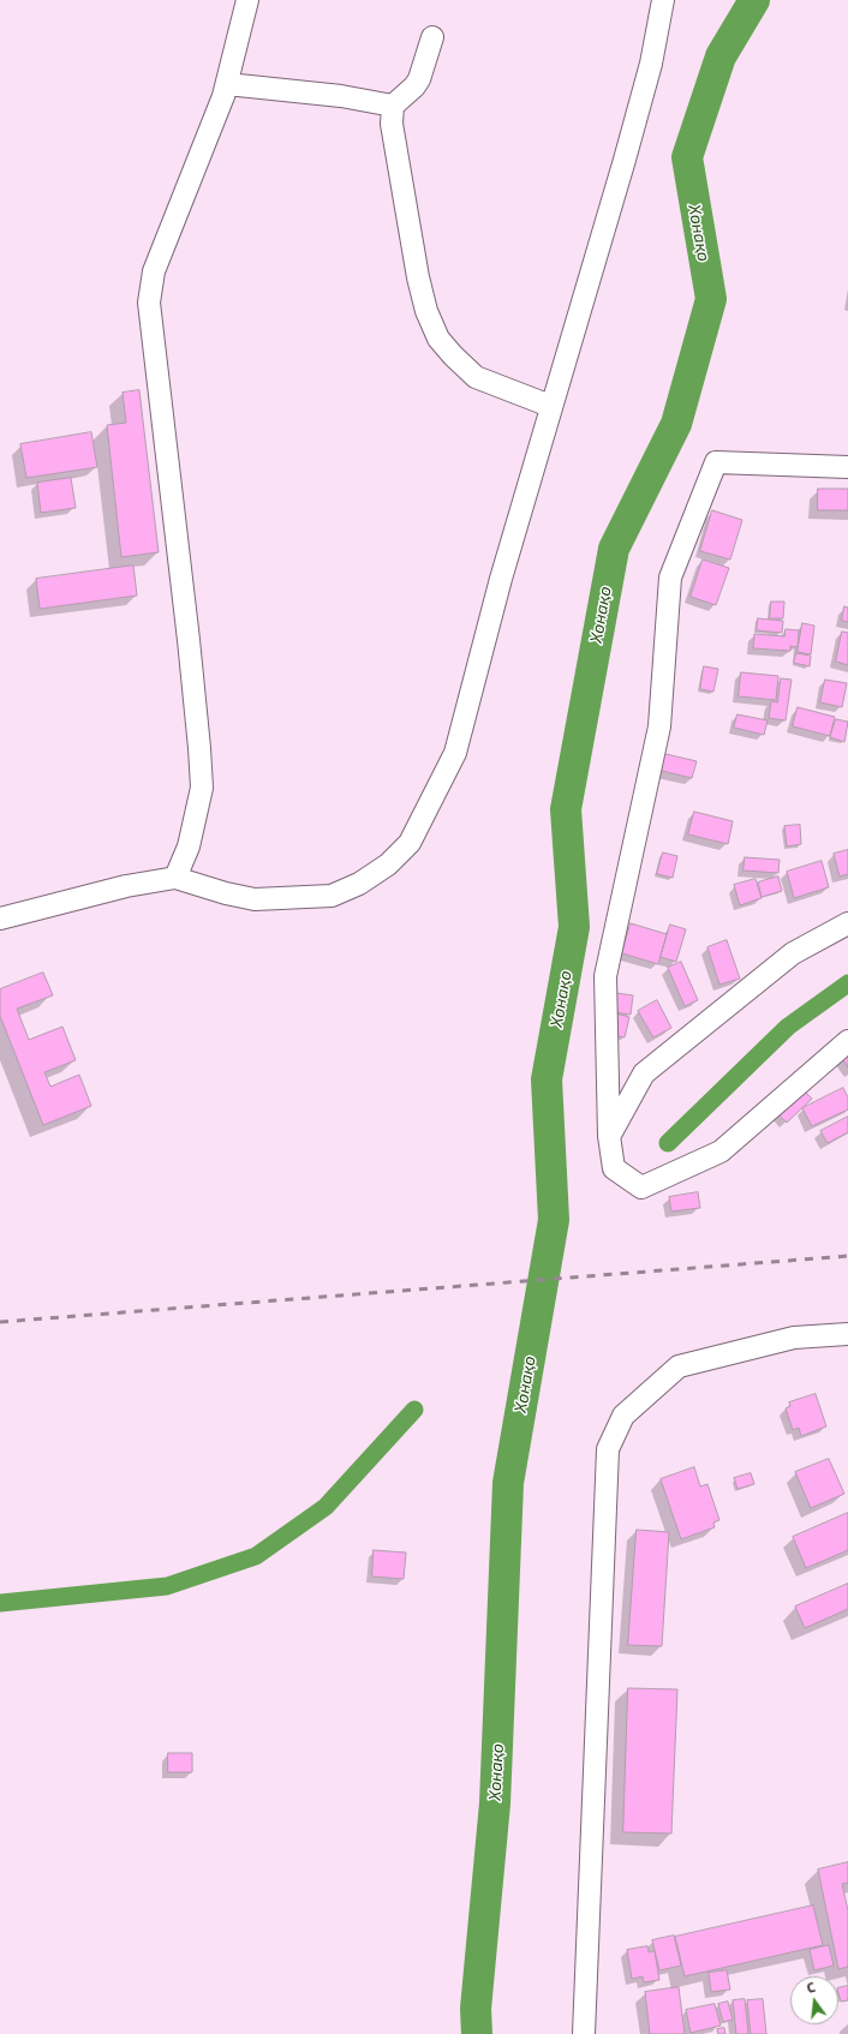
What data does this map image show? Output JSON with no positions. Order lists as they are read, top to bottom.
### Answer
{
  "water": ["Хонақо"],
  "north": "top"
}
